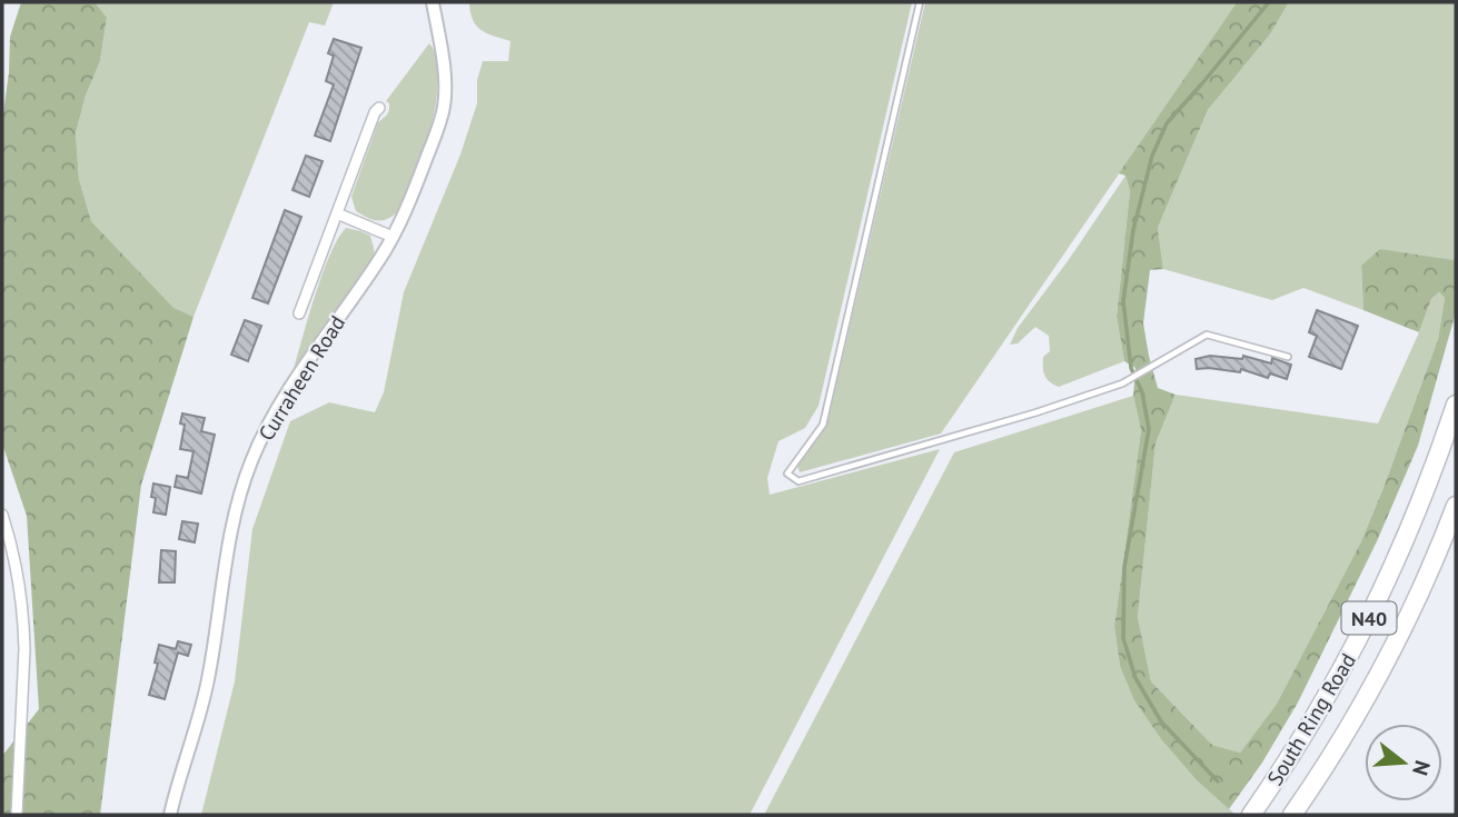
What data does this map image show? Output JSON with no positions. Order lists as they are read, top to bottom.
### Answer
{
  "streets": {
    "highway": ["N40", "South Ring Road"],
    "street": ["Curraheen Road"]
  },
  "north": "right"
}
